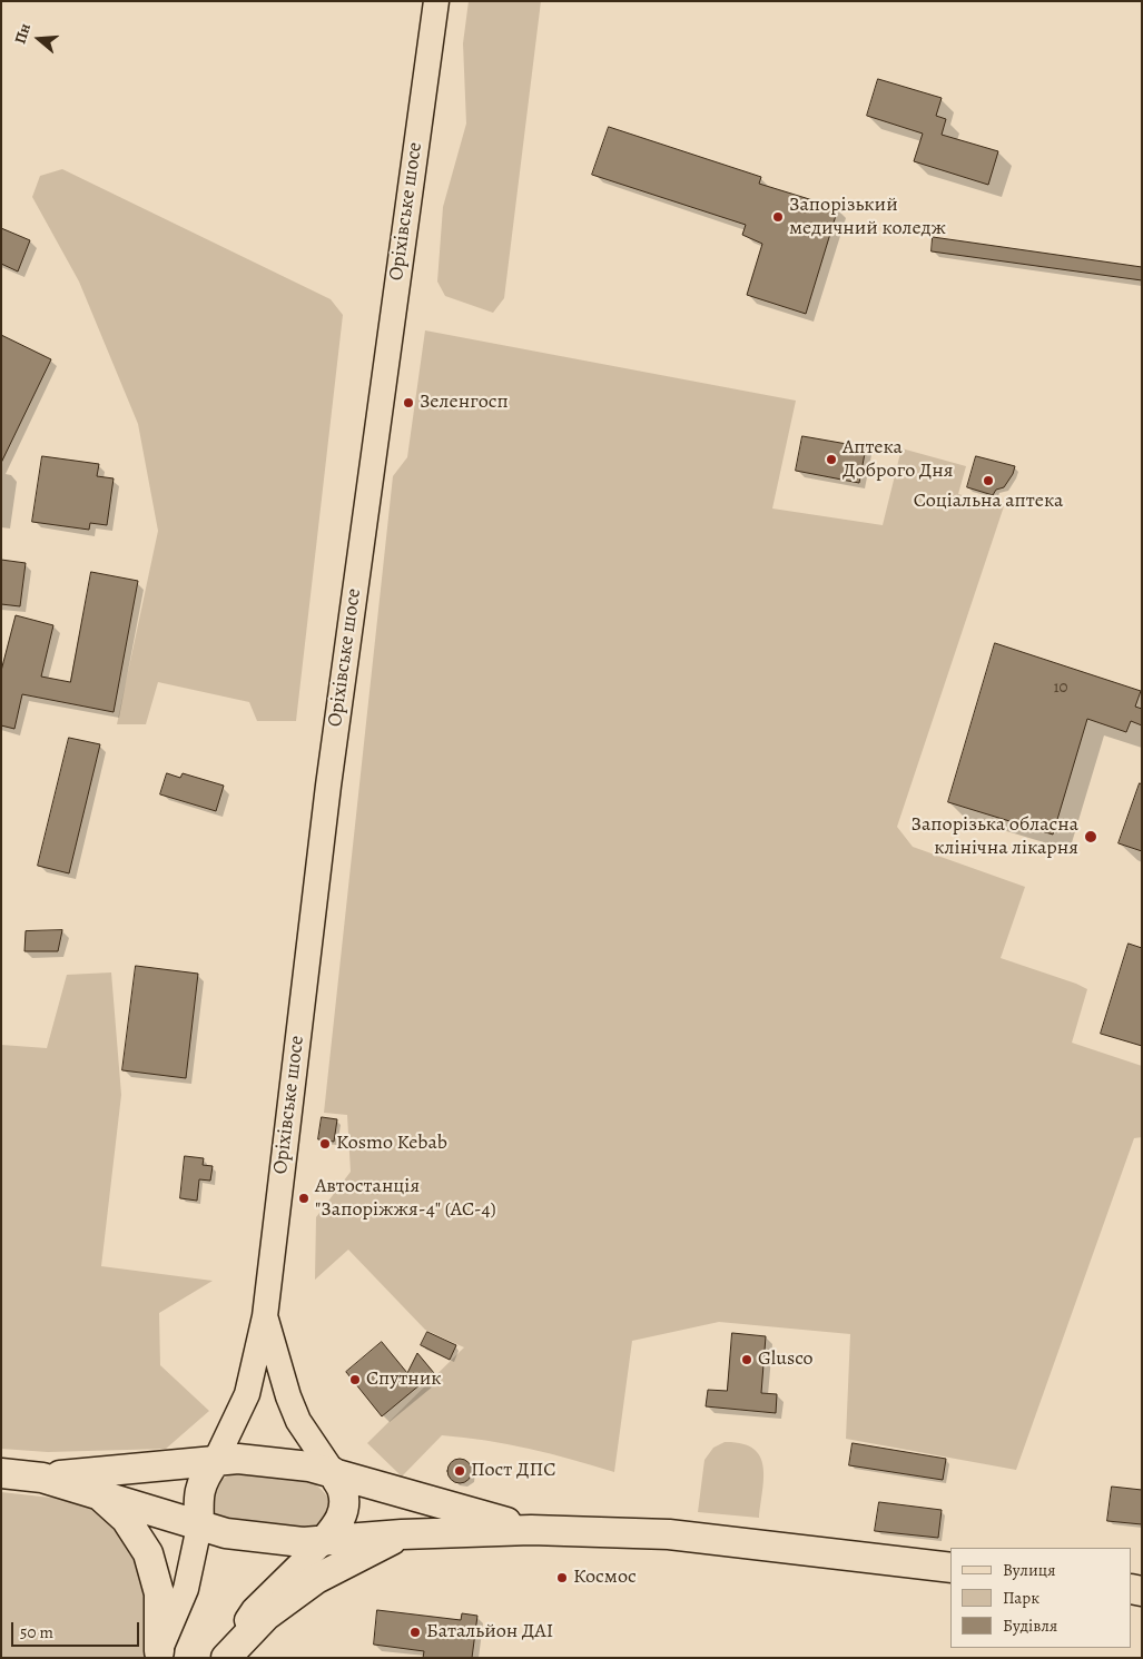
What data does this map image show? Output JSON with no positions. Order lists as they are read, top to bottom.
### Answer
{
  "streets": {
    "main road": ["Оріхівське шосе"]
  },
  "places": [
    "Запорізький медичний коледж",
    "Зеленгосп",
    "Аптека Доброго Дня",
    "Соціальна аптека",
    "Запорізька обласна клінічна лікарня",
    "Kosmo Kebab",
    "Автостанція \"Запоріжжя-4\" (АС-4)",
    "Glusco",
    "Спутник",
    "Пост ДПС",
    "Космос",
    "Батальйон ДАI"
  ],
  "house_numbers": ["10"],
  "legend": ["Вулиця", "Парк", "Будівля"],
  "scale_bar": "50 m",
  "north": "left"
}
